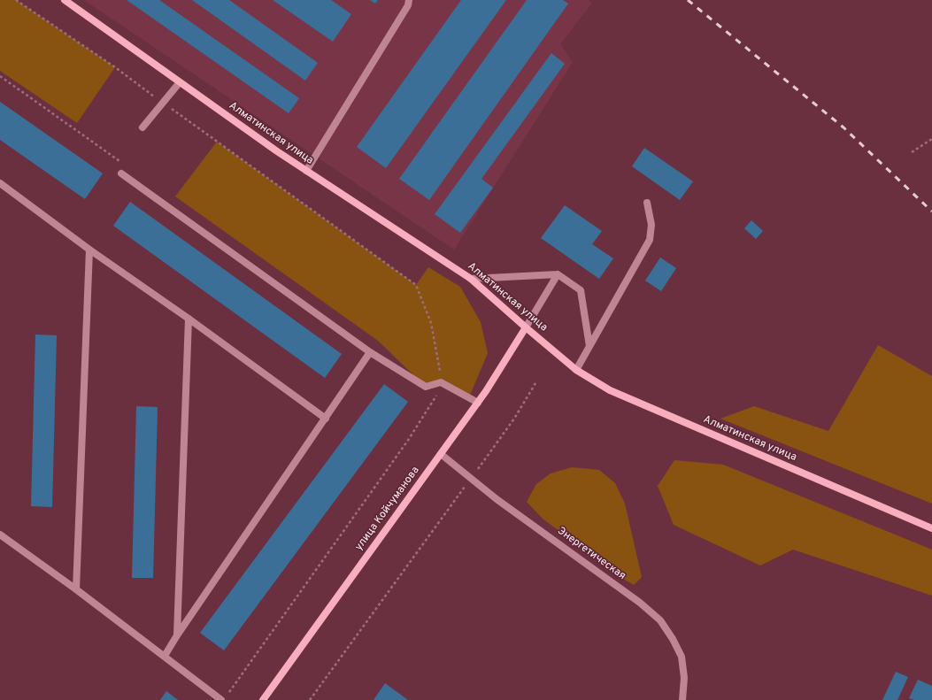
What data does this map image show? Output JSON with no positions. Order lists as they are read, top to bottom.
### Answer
{
  "streets": {
    "street": ["Алматинская улица", "улица Койчуманова"],
    "lane": ["Энергетическая"]
  },
  "crossings": [
    ["Алматинская улица", "улица Койчуманова"],
    ["улица Койчуманова", "Энергетическая"]
  ]
}
